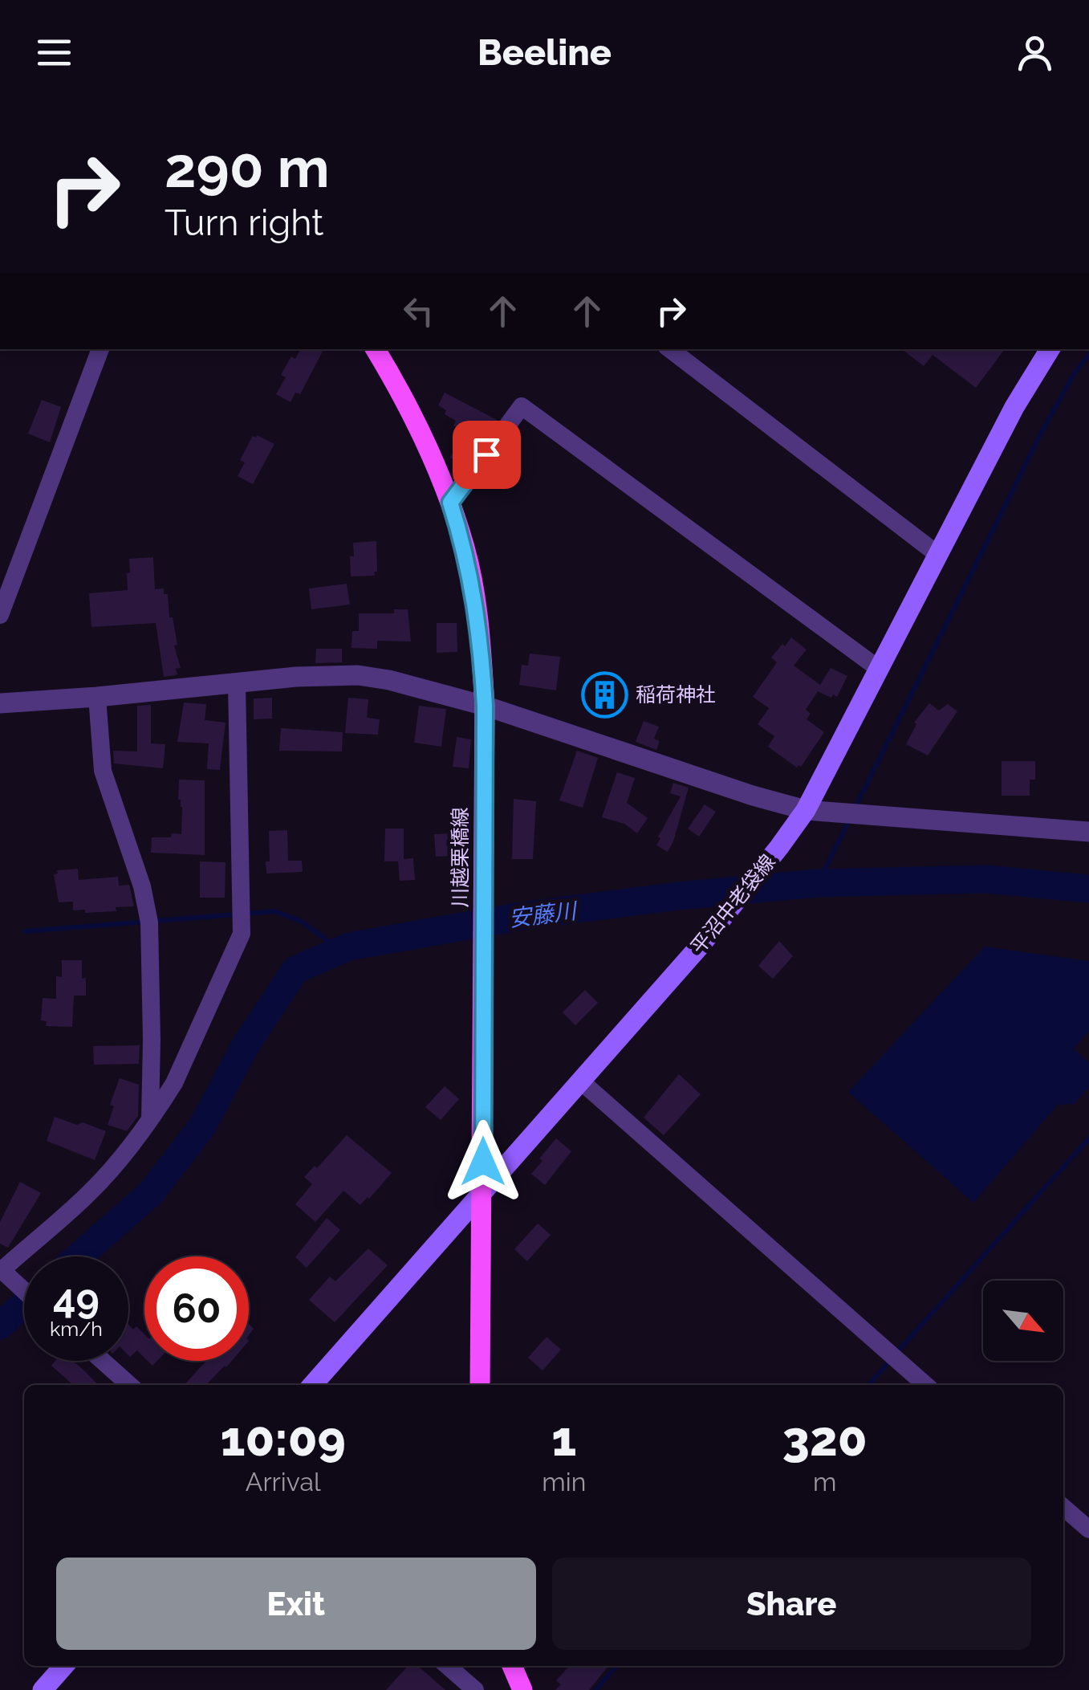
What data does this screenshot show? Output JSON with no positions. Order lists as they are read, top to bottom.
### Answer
{
  "streets": {
    "main road": ["川越栗橋線", "平沼中老袋線"]
  },
  "crossings": [
    ["川越栗橋線", "平沼中老袋線"]
  ],
  "water": ["安藤川"],
  "places": {
    "building": ["稲荷神社"]
  },
  "north": "bottom right",
  "page": {
    "header": "Beeline",
    "turn": ["290 m", "Turn right"],
    "speed": "49 km/h",
    "limit": "60",
    "eta": [
      "10:09",
      "Arrival",
      "1",
      "min",
      "320",
      "m"
    ],
    "buttons": ["Exit", "Share"]
  }
}
